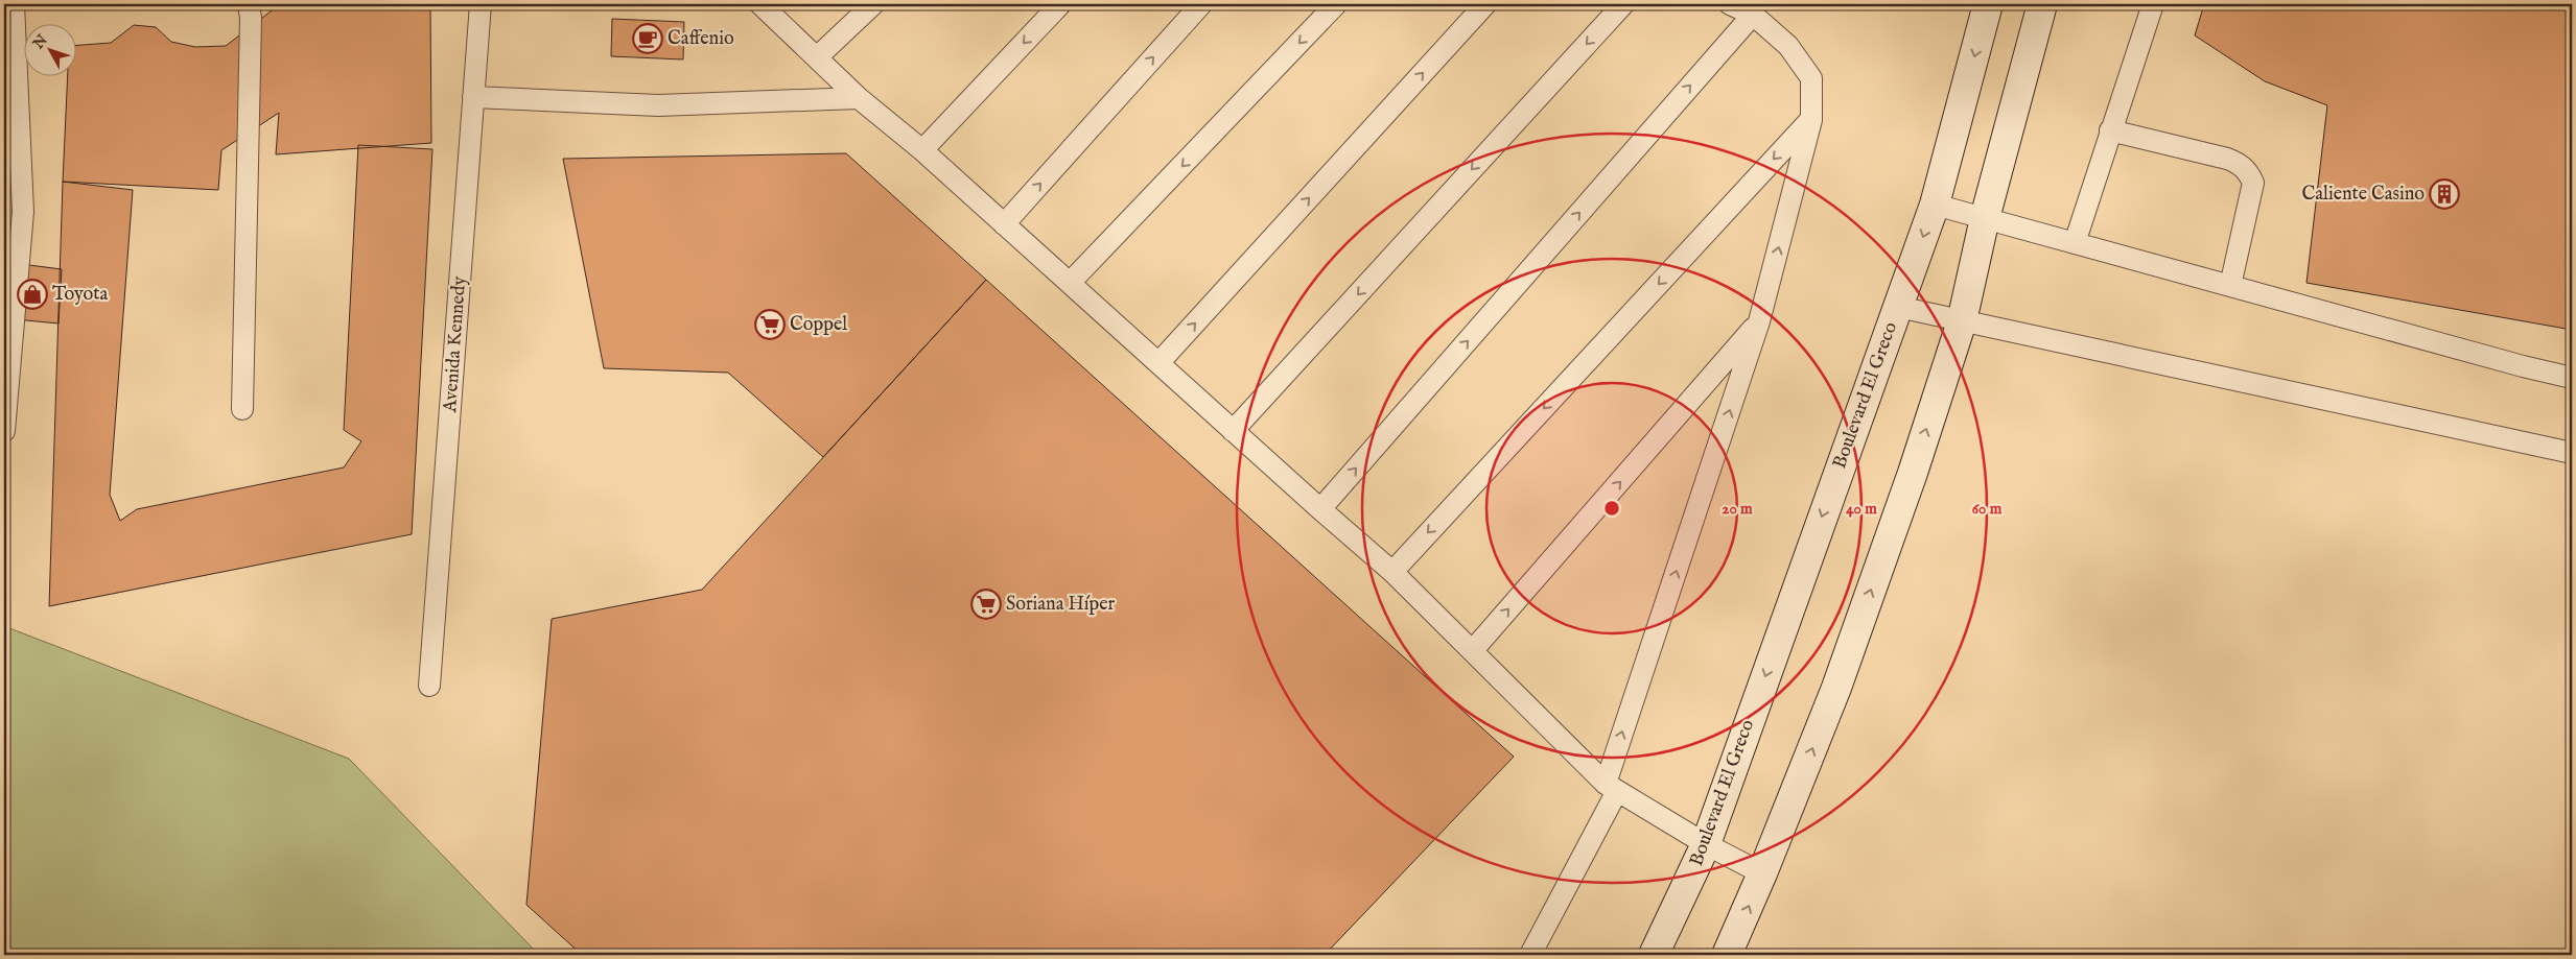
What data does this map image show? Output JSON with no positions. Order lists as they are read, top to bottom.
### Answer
{
  "streets": {
    "main road": ["Boulevard El Greco"],
    "lane": ["Avenida Kennedy"]
  },
  "places": {
    "cafe": ["Caffenio"],
    "building": ["Caliente Casino"],
    "shop": ["Toyota"],
    "supermarket": ["Coppel", "Soriana Híper"]
  },
  "north": "top left",
  "rings": ["20 m", "40 m", "60 m"]
}
